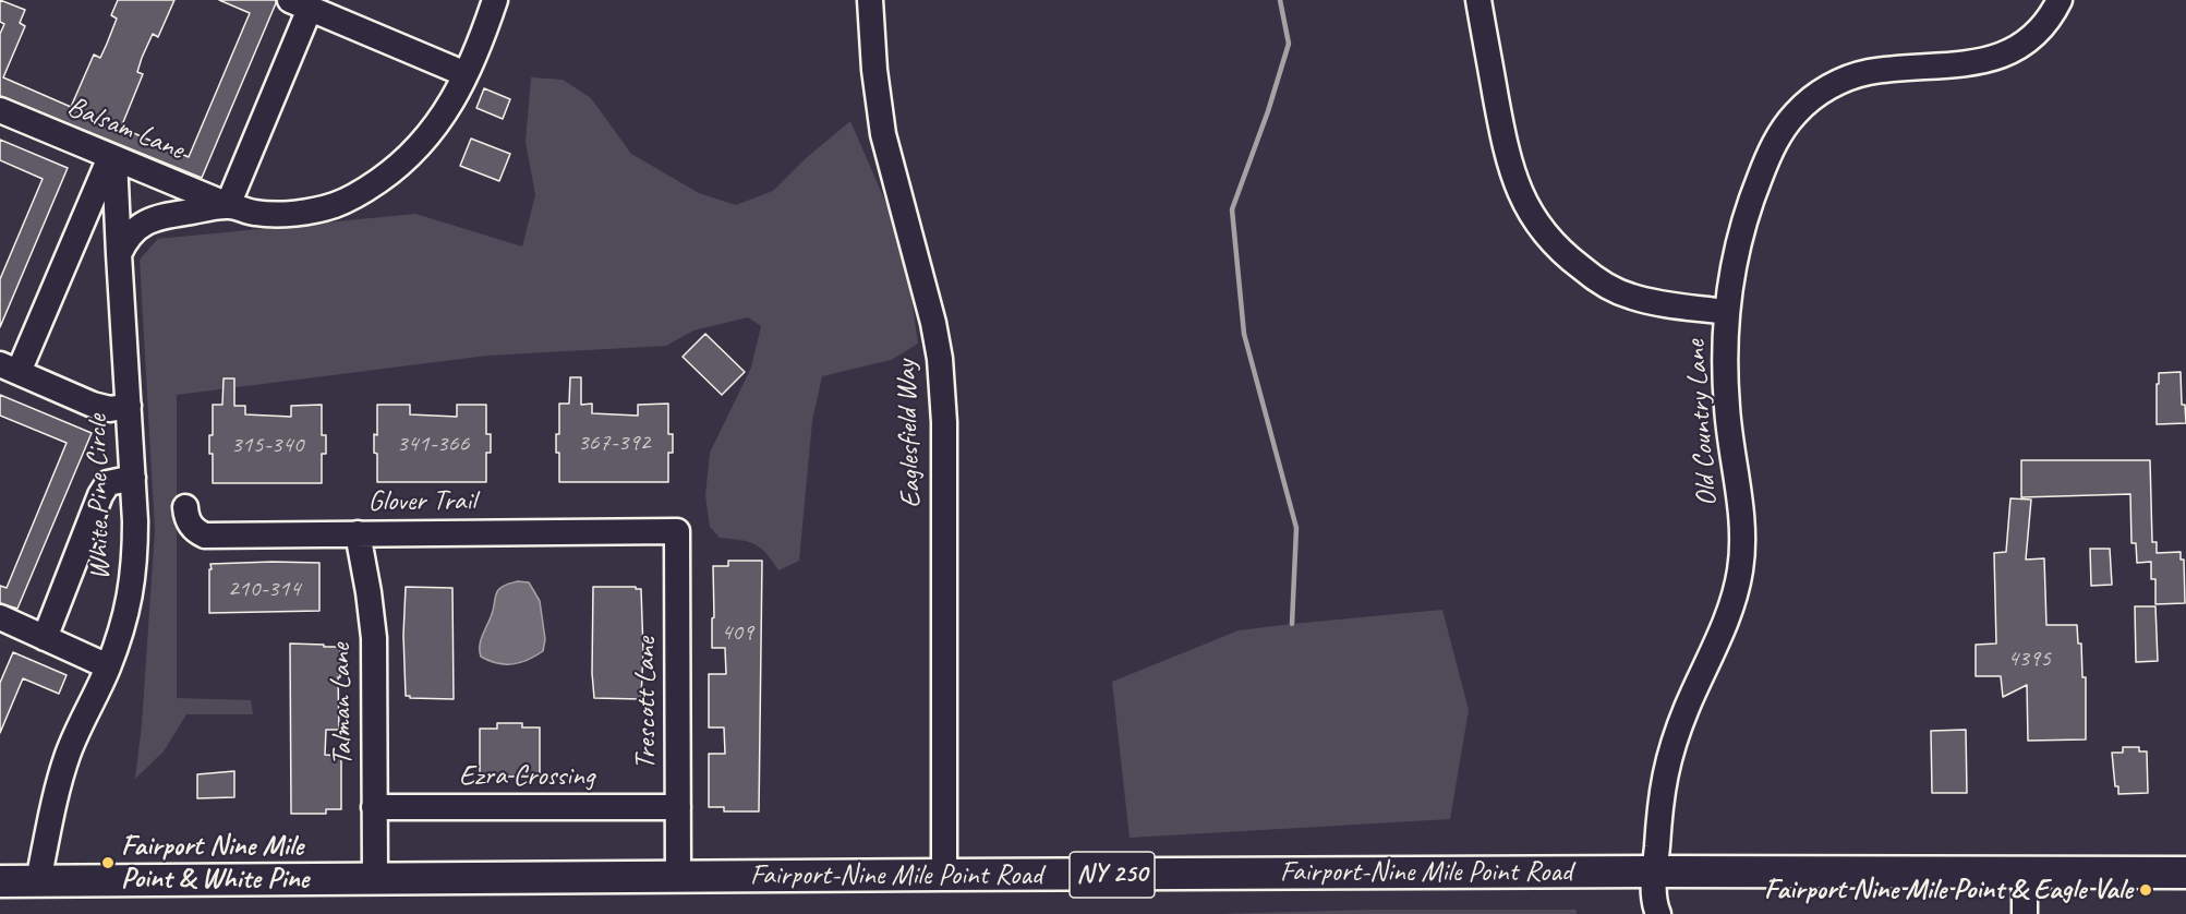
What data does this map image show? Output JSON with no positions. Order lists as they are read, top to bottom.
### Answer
{
  "streets": {
    "main road": ["Fairport-Nine Mile Point Road", "NY 250"],
    "street": [
      "Balsam Lane",
      "Old Country Lane",
      "Eaglesfield Way",
      "White Pine Circle",
      "Glover Trail",
      "Trescott Lane",
      "Talman Lane",
      "Ezra Crossing"
    ]
  },
  "crossings": [
    ["Balsam Lane", "White Pine Circle"],
    ["Old Country Lane", "Fairport-Nine Mile Point Road"],
    ["Eaglesfield Way", "Fairport-Nine Mile Point Road"],
    ["White Pine Circle", "Fairport-Nine Mile Point Road"],
    ["Glover Trail", "Trescott Lane"],
    ["Glover Trail", "Talman Lane"],
    ["Trescott Lane", "Ezra Crossing"],
    ["Trescott Lane", "Fairport-Nine Mile Point Road"],
    ["Talman Lane", "Ezra Crossing"],
    ["Talman Lane", "Fairport-Nine Mile Point Road"]
  ],
  "places": ["Fairport Nine Mile Point & White Pine", "Fairport Nine Mile Point & Eagle Vale"],
  "house_numbers": [
    "367-392",
    "341-366",
    "315-340",
    "210-314",
    "409",
    "4395"
  ]
}
